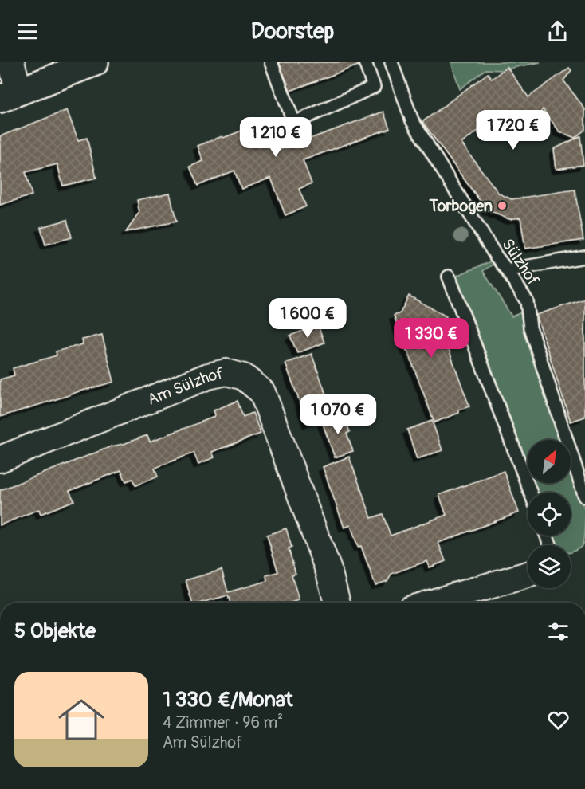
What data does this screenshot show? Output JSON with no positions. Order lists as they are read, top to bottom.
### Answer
{
  "streets": {
    "street": ["Am Sülzhof"],
    "lane": ["Sülzhof"]
  },
  "places": ["Torbogen"],
  "north": "top right",
  "page": {
    "header": "Doorstep",
    "price": [
      "1 720 €",
      "1 210 €",
      "1 600 €",
      "1 330 €",
      "1 070 €"
    ],
    "heading": "5 Objekte",
    "list": [
      {
        "name": "1 330 €/Monat",
        "note": "4 Zimmer · 96 m² · Am Sülzhof"
      }
    ]
  }
}
